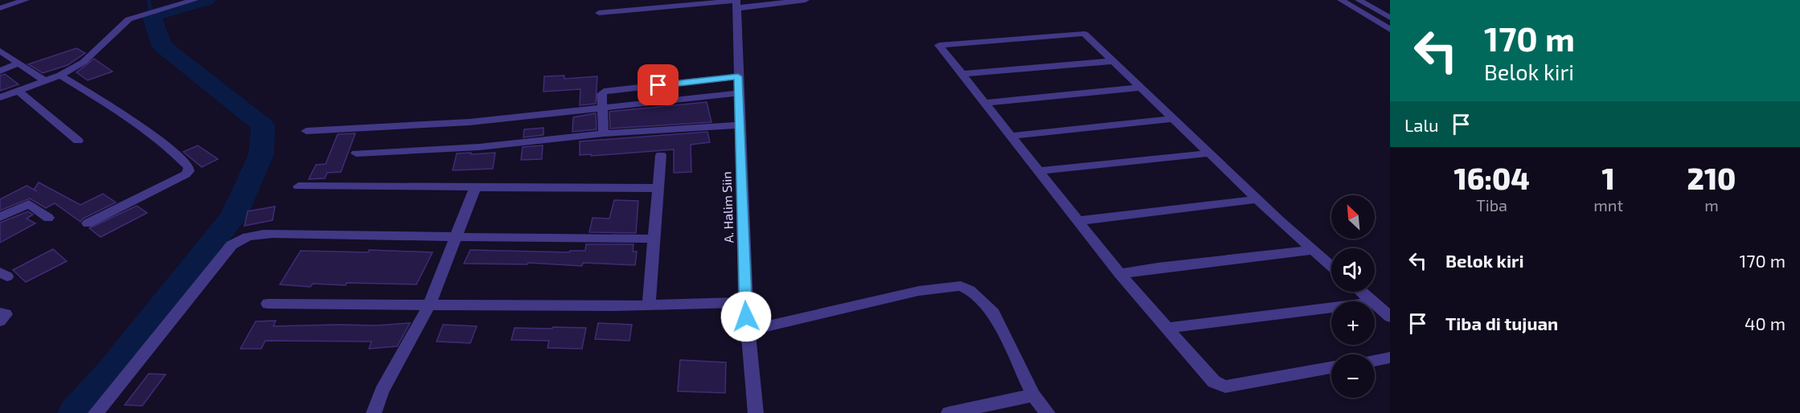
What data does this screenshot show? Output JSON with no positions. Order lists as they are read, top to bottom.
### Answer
{
  "streets": {
    "street": ["A. Halim Siin"]
  },
  "north": "top left",
  "page": {
    "turn": ["170 m", "Belok kiri"],
    "then": "Lalu",
    "eta": [
      "16:04",
      "Tiba",
      "1",
      "mnt",
      "210",
      "m"
    ],
    "map_buttons": ["+", "−"],
    "list": [
      {
        "name": "Belok kiri",
        "value": "170 m"
      },
      {
        "name": "Tiba di tujuan",
        "value": "40 m"
      }
    ]
  }
}
